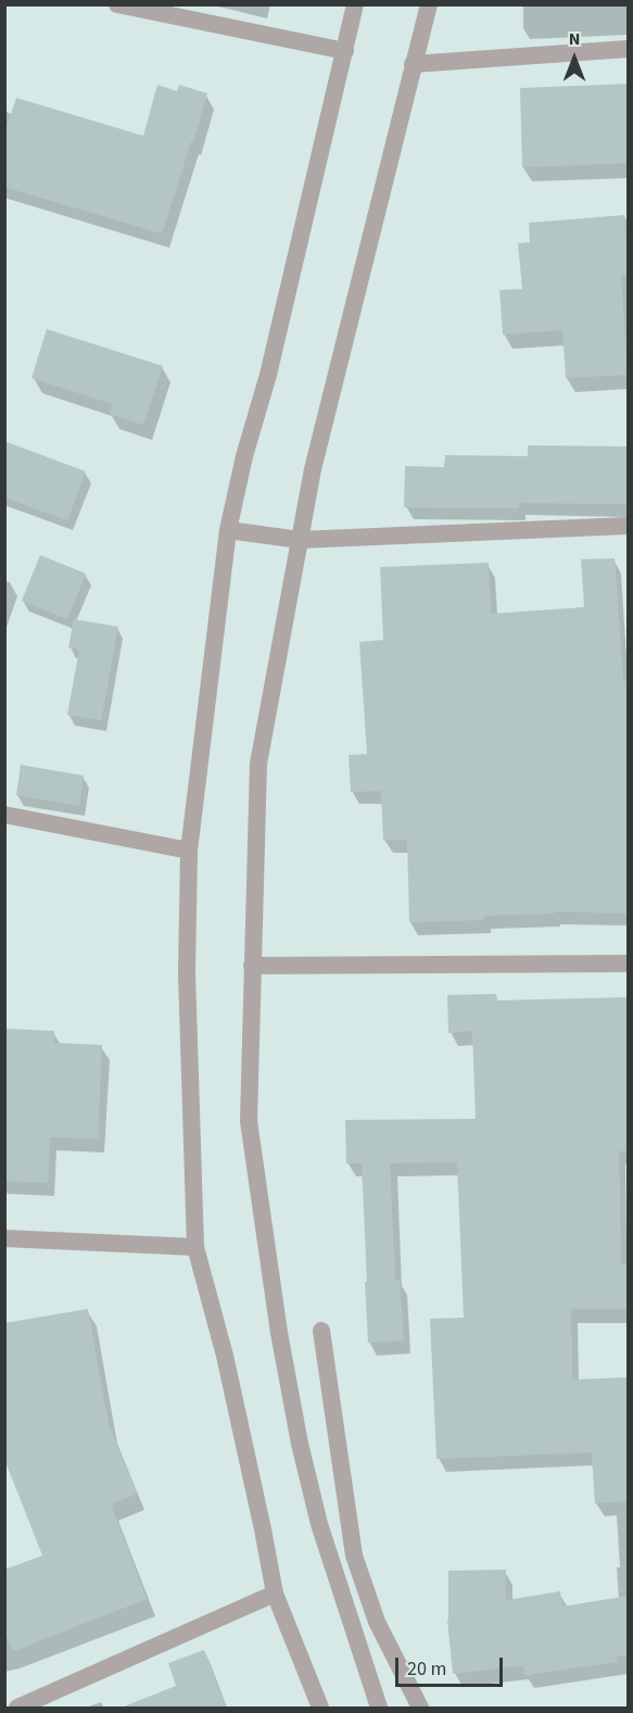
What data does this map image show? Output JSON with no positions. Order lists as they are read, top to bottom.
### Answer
{
  "scale_bar": "20 m",
  "north": "top"
}
